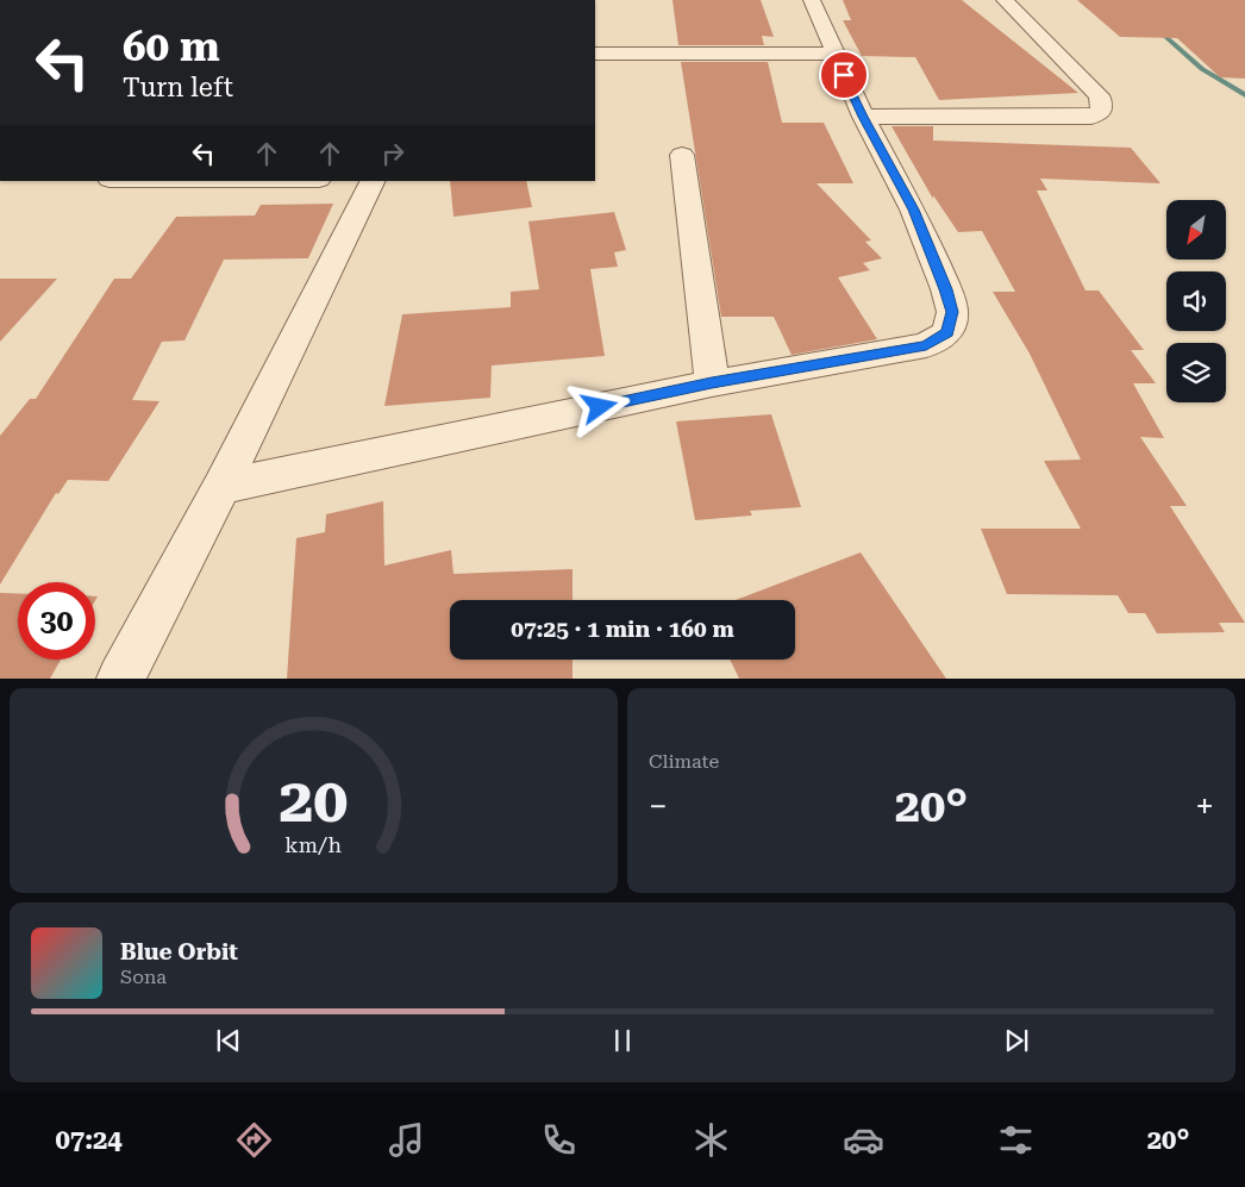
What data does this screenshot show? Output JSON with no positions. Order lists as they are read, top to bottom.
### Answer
{
  "north": "bottom left",
  "page": {
    "turn": ["60 m", "Turn left"],
    "limit": "30",
    "trip": "07:25 · 1 min · 160 m",
    "tile": "Climate",
    "heat": ["−", "20°", "+"],
    "song": ["Blue Orbit", "Sona"],
    "tabs": ["07:24", "20°"],
    "gauge": ["20", "km/h"]
  }
}
